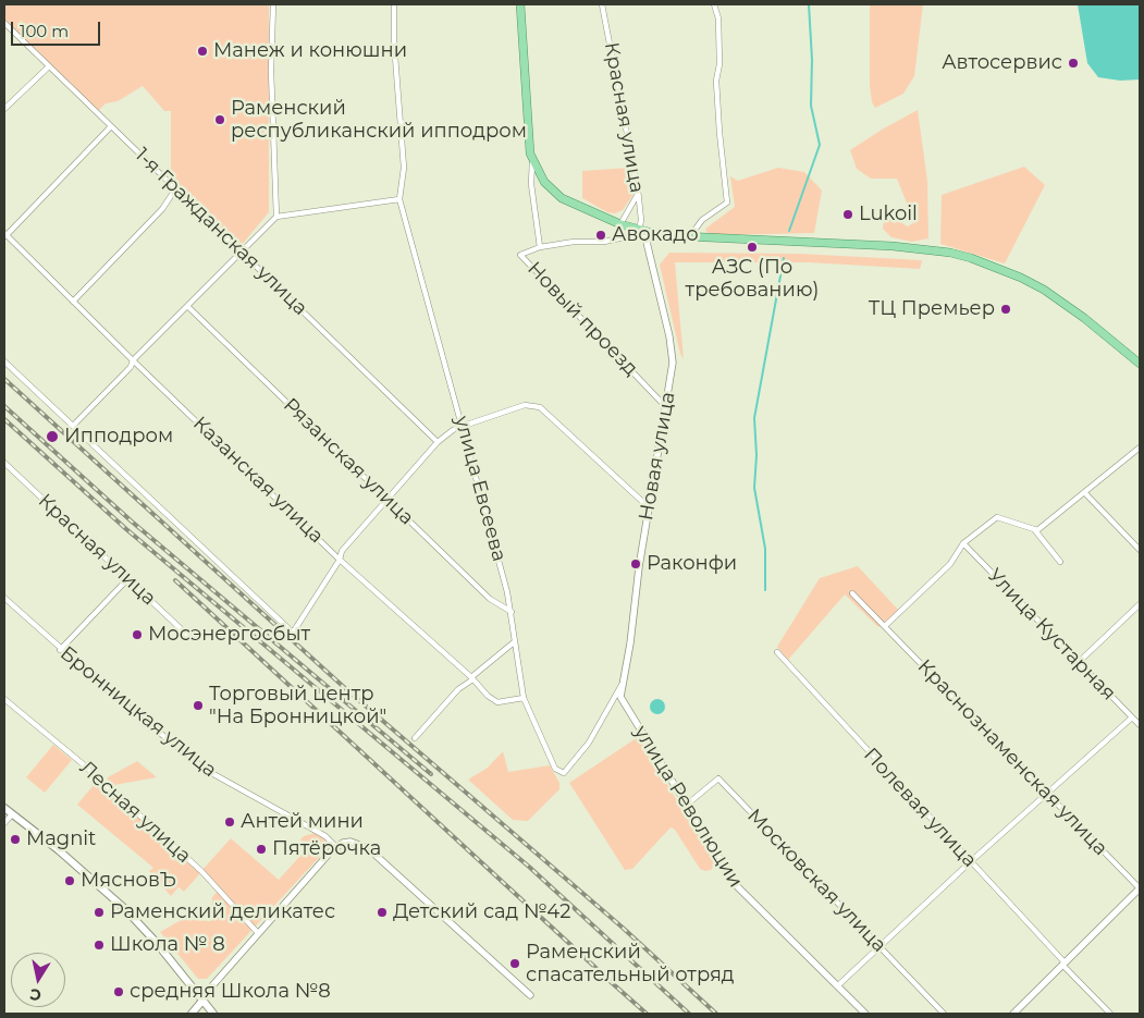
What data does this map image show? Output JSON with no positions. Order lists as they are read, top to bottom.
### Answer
{
  "streets": {
    "street": [
      "Красная улица",
      "1-я Гражданская улица",
      "Новый проезд",
      "Новая улица",
      "Рязанская улица",
      "Казанская улица",
      "улица Евсеева",
      "Улица Кустарная",
      "Бронницкая улица",
      "Краснознаменская улица",
      "улица Революции",
      "Полевая улица",
      "Лесная улица",
      "Московская улица"
    ]
  },
  "crossings": [
    ["Красная улица", "Новая улица"],
    ["Новый проезд", "Новая улица"],
    ["Новая улица", "улица Евсеева"],
    ["Новая улица", "улица Революции"],
    ["Рязанская улица", "улица Евсеева"],
    ["Казанская улица", "улица Евсеева"],
    ["улица Евсеева", "улица Революции"],
    ["улица Революции", "Московская улица"]
  ],
  "places": [
    "Манеж и конюшни",
    "Автосервис",
    "Раменский республиканский ипподром",
    "Lukoil",
    "Авокадо",
    "АЗС (По требованию)",
    "ТЦ Премьер",
    "Ипподром",
    "Раконфи",
    "Мосэнергосбыт",
    "Торговый центр \"На Бронницкой\"",
    "Антей мини",
    "Magnit",
    "Пятёрочка",
    "МясновЪ",
    "Раменский деликатес",
    "Детский сад №42",
    "Школа № 8",
    "Раменский спасательный отряд",
    "средняя Школа №8"
  ],
  "scale_bar": "100 m",
  "north": "bottom"
}
